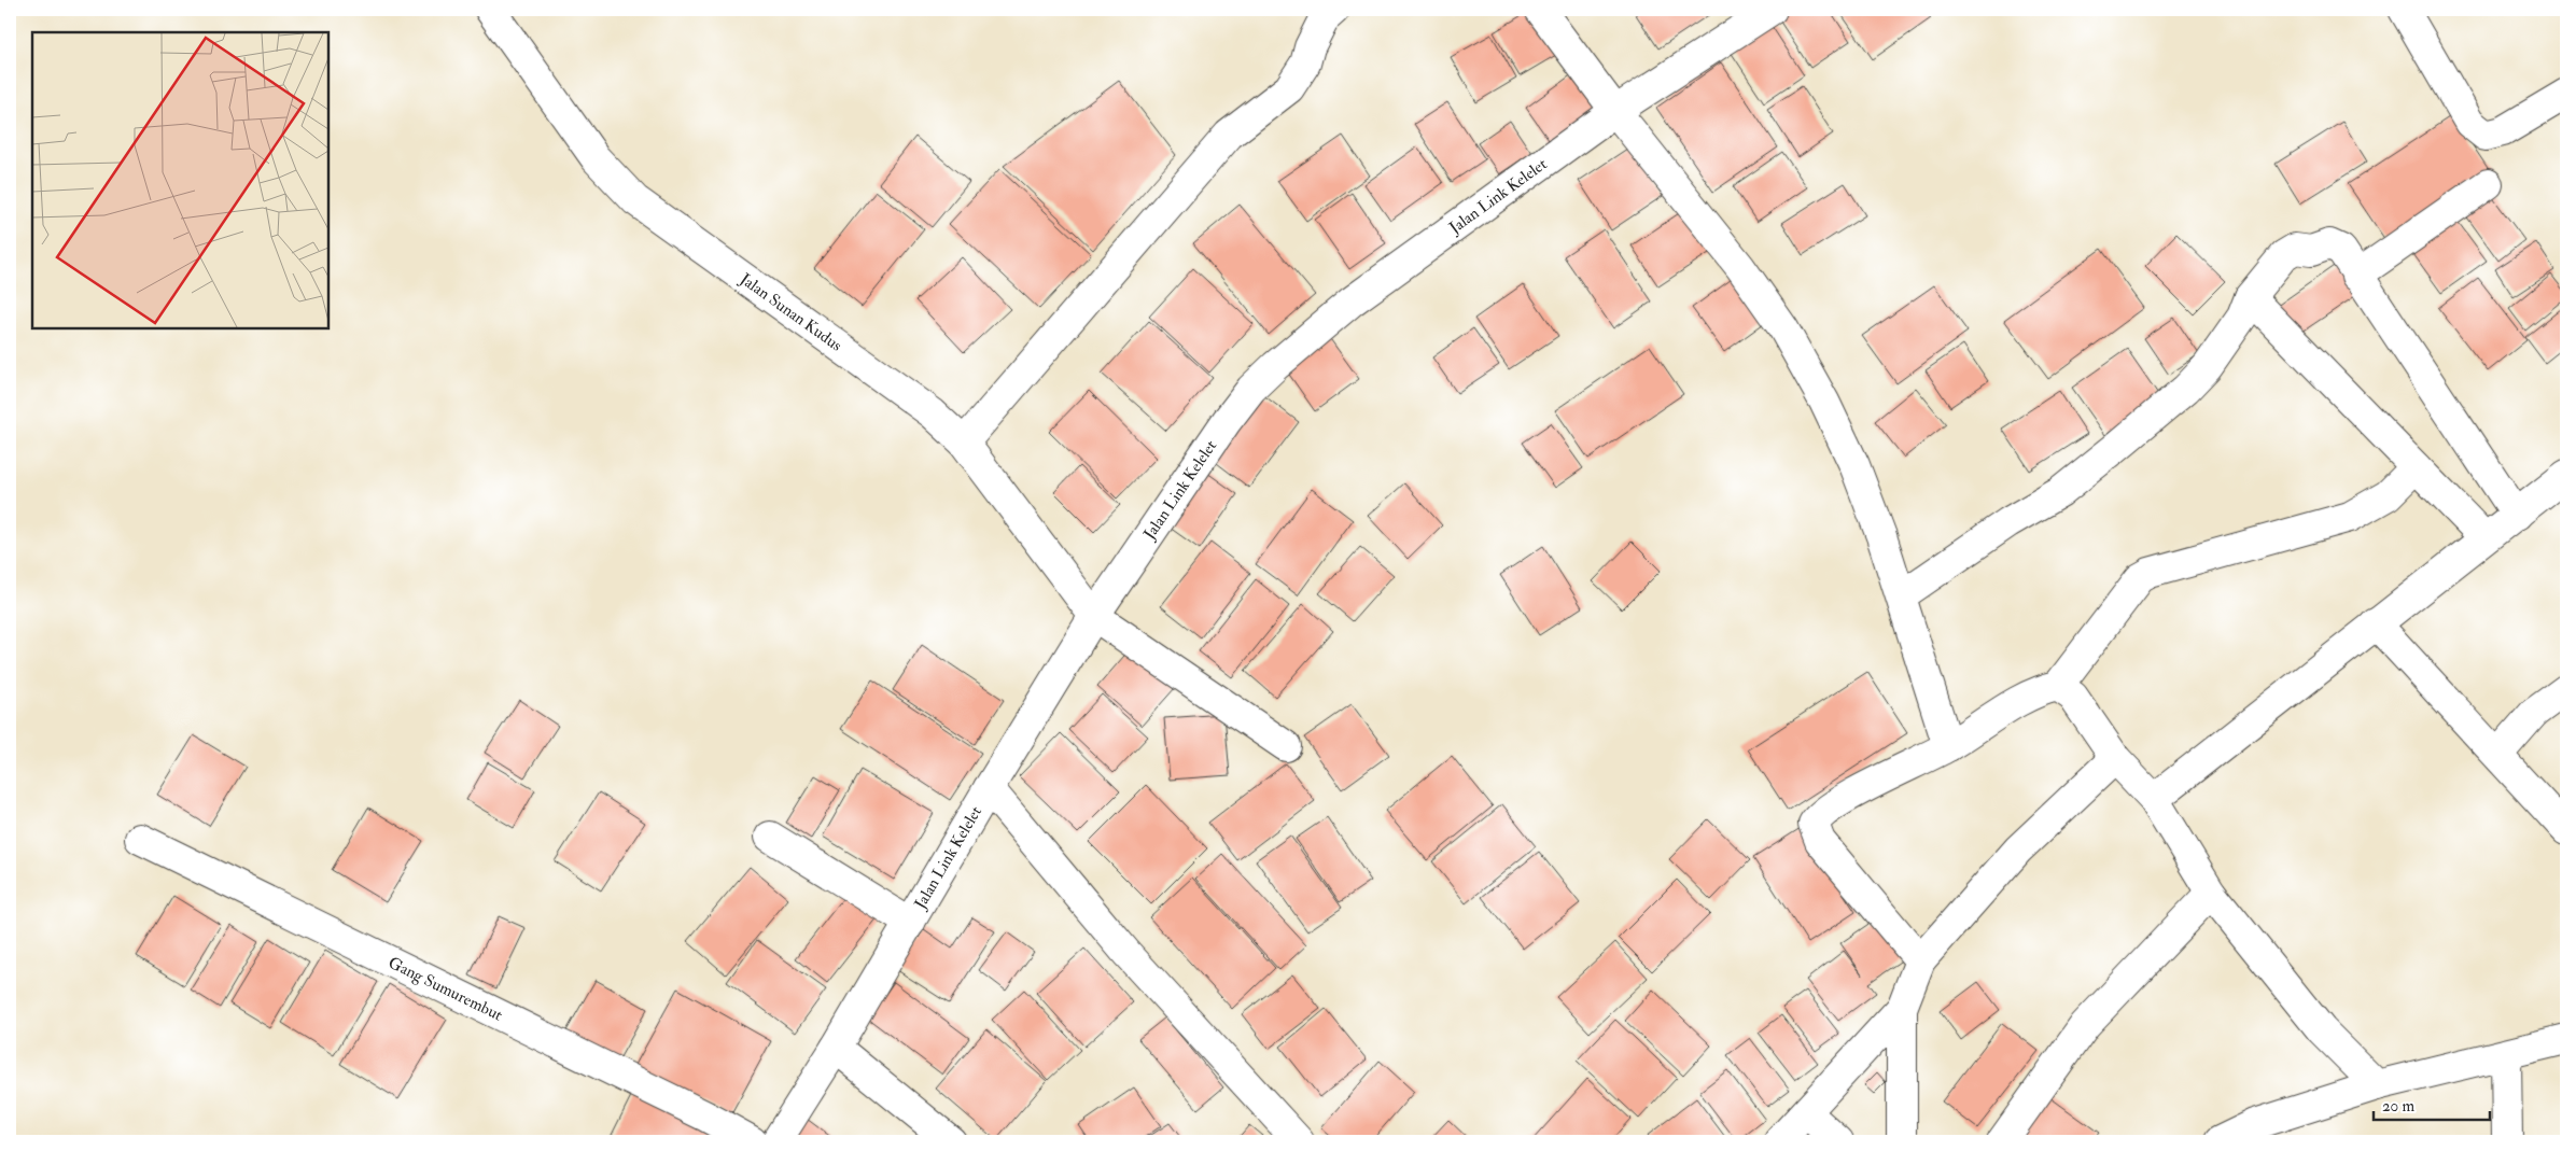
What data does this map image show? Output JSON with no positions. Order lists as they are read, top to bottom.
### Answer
{
  "streets": {
    "street": ["Jalan Link Kelelet", "Jalan Sunan Kudus", "Gang Sumurembut"]
  },
  "crossings": [
    ["Jalan Link Kelelet", "Jalan Sunan Kudus"]
  ],
  "scale_bar": "20 m"
}
